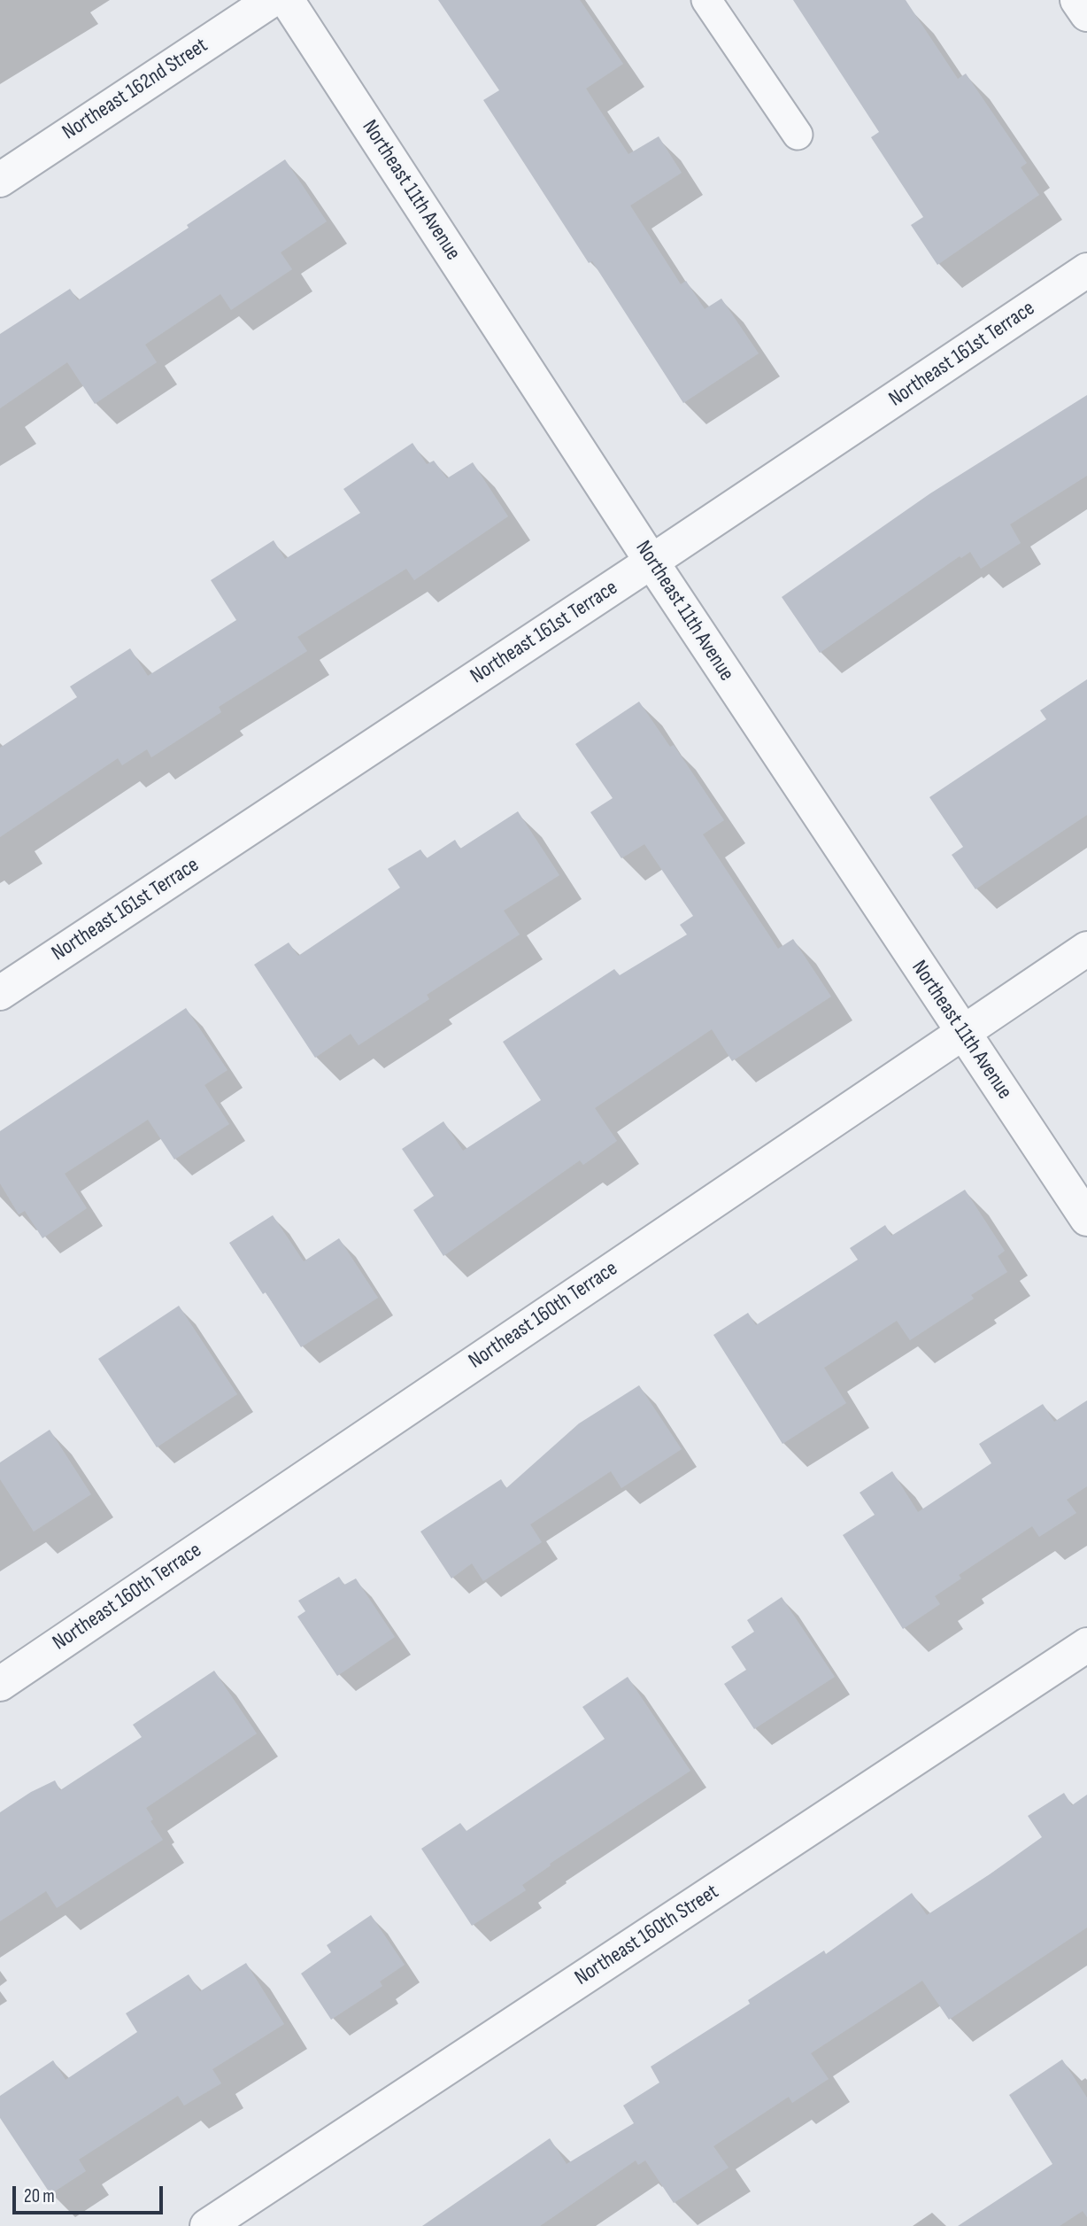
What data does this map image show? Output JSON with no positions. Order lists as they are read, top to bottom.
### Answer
{
  "streets": {
    "street": [
      "Northeast 162nd Street",
      "Northeast 11th Avenue",
      "Northeast 161st Terrace",
      "Northeast 160th Terrace",
      "Northeast 160th Street"
    ]
  },
  "crossings": [
    ["Northeast 11th Avenue", "Northeast 161st Terrace"],
    ["Northeast 11th Avenue", "Northeast 160th Terrace"]
  ],
  "scale_bar": "20 m"
}
